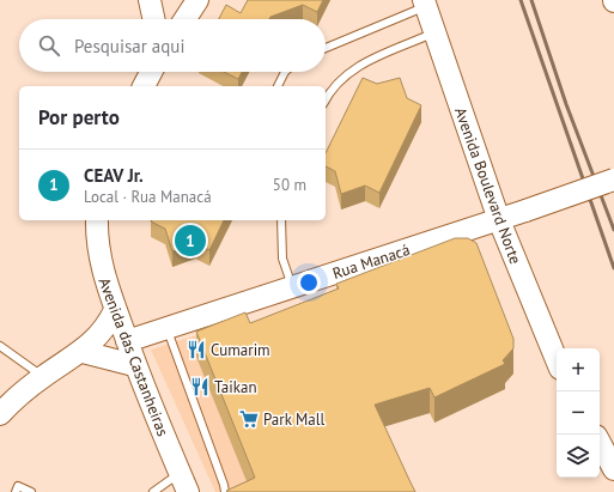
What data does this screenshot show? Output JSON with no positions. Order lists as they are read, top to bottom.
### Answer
{
  "streets": {
    "street": ["Avenida Boulevard Norte", "Rua Manacá", "Avenida das Castanheiras"]
  },
  "crossings": [
    ["Avenida Boulevard Norte", "Rua Manacá"],
    ["Rua Manacá", "Avenida das Castanheiras"]
  ],
  "places": {
    "restaurant": ["Cumarim", "Taikan"],
    "supermarket": ["Park Mall"]
  },
  "page": {
    "search": "Pesquisar aqui",
    "heading": "Por perto",
    "list": [
      {
        "mark": "1",
        "name": "CEAV Jr.",
        "note": "Local · Rua Manacá",
        "value": "50 m"
      }
    ],
    "pins": "1",
    "map_buttons": ["+", "−"]
  }
}
